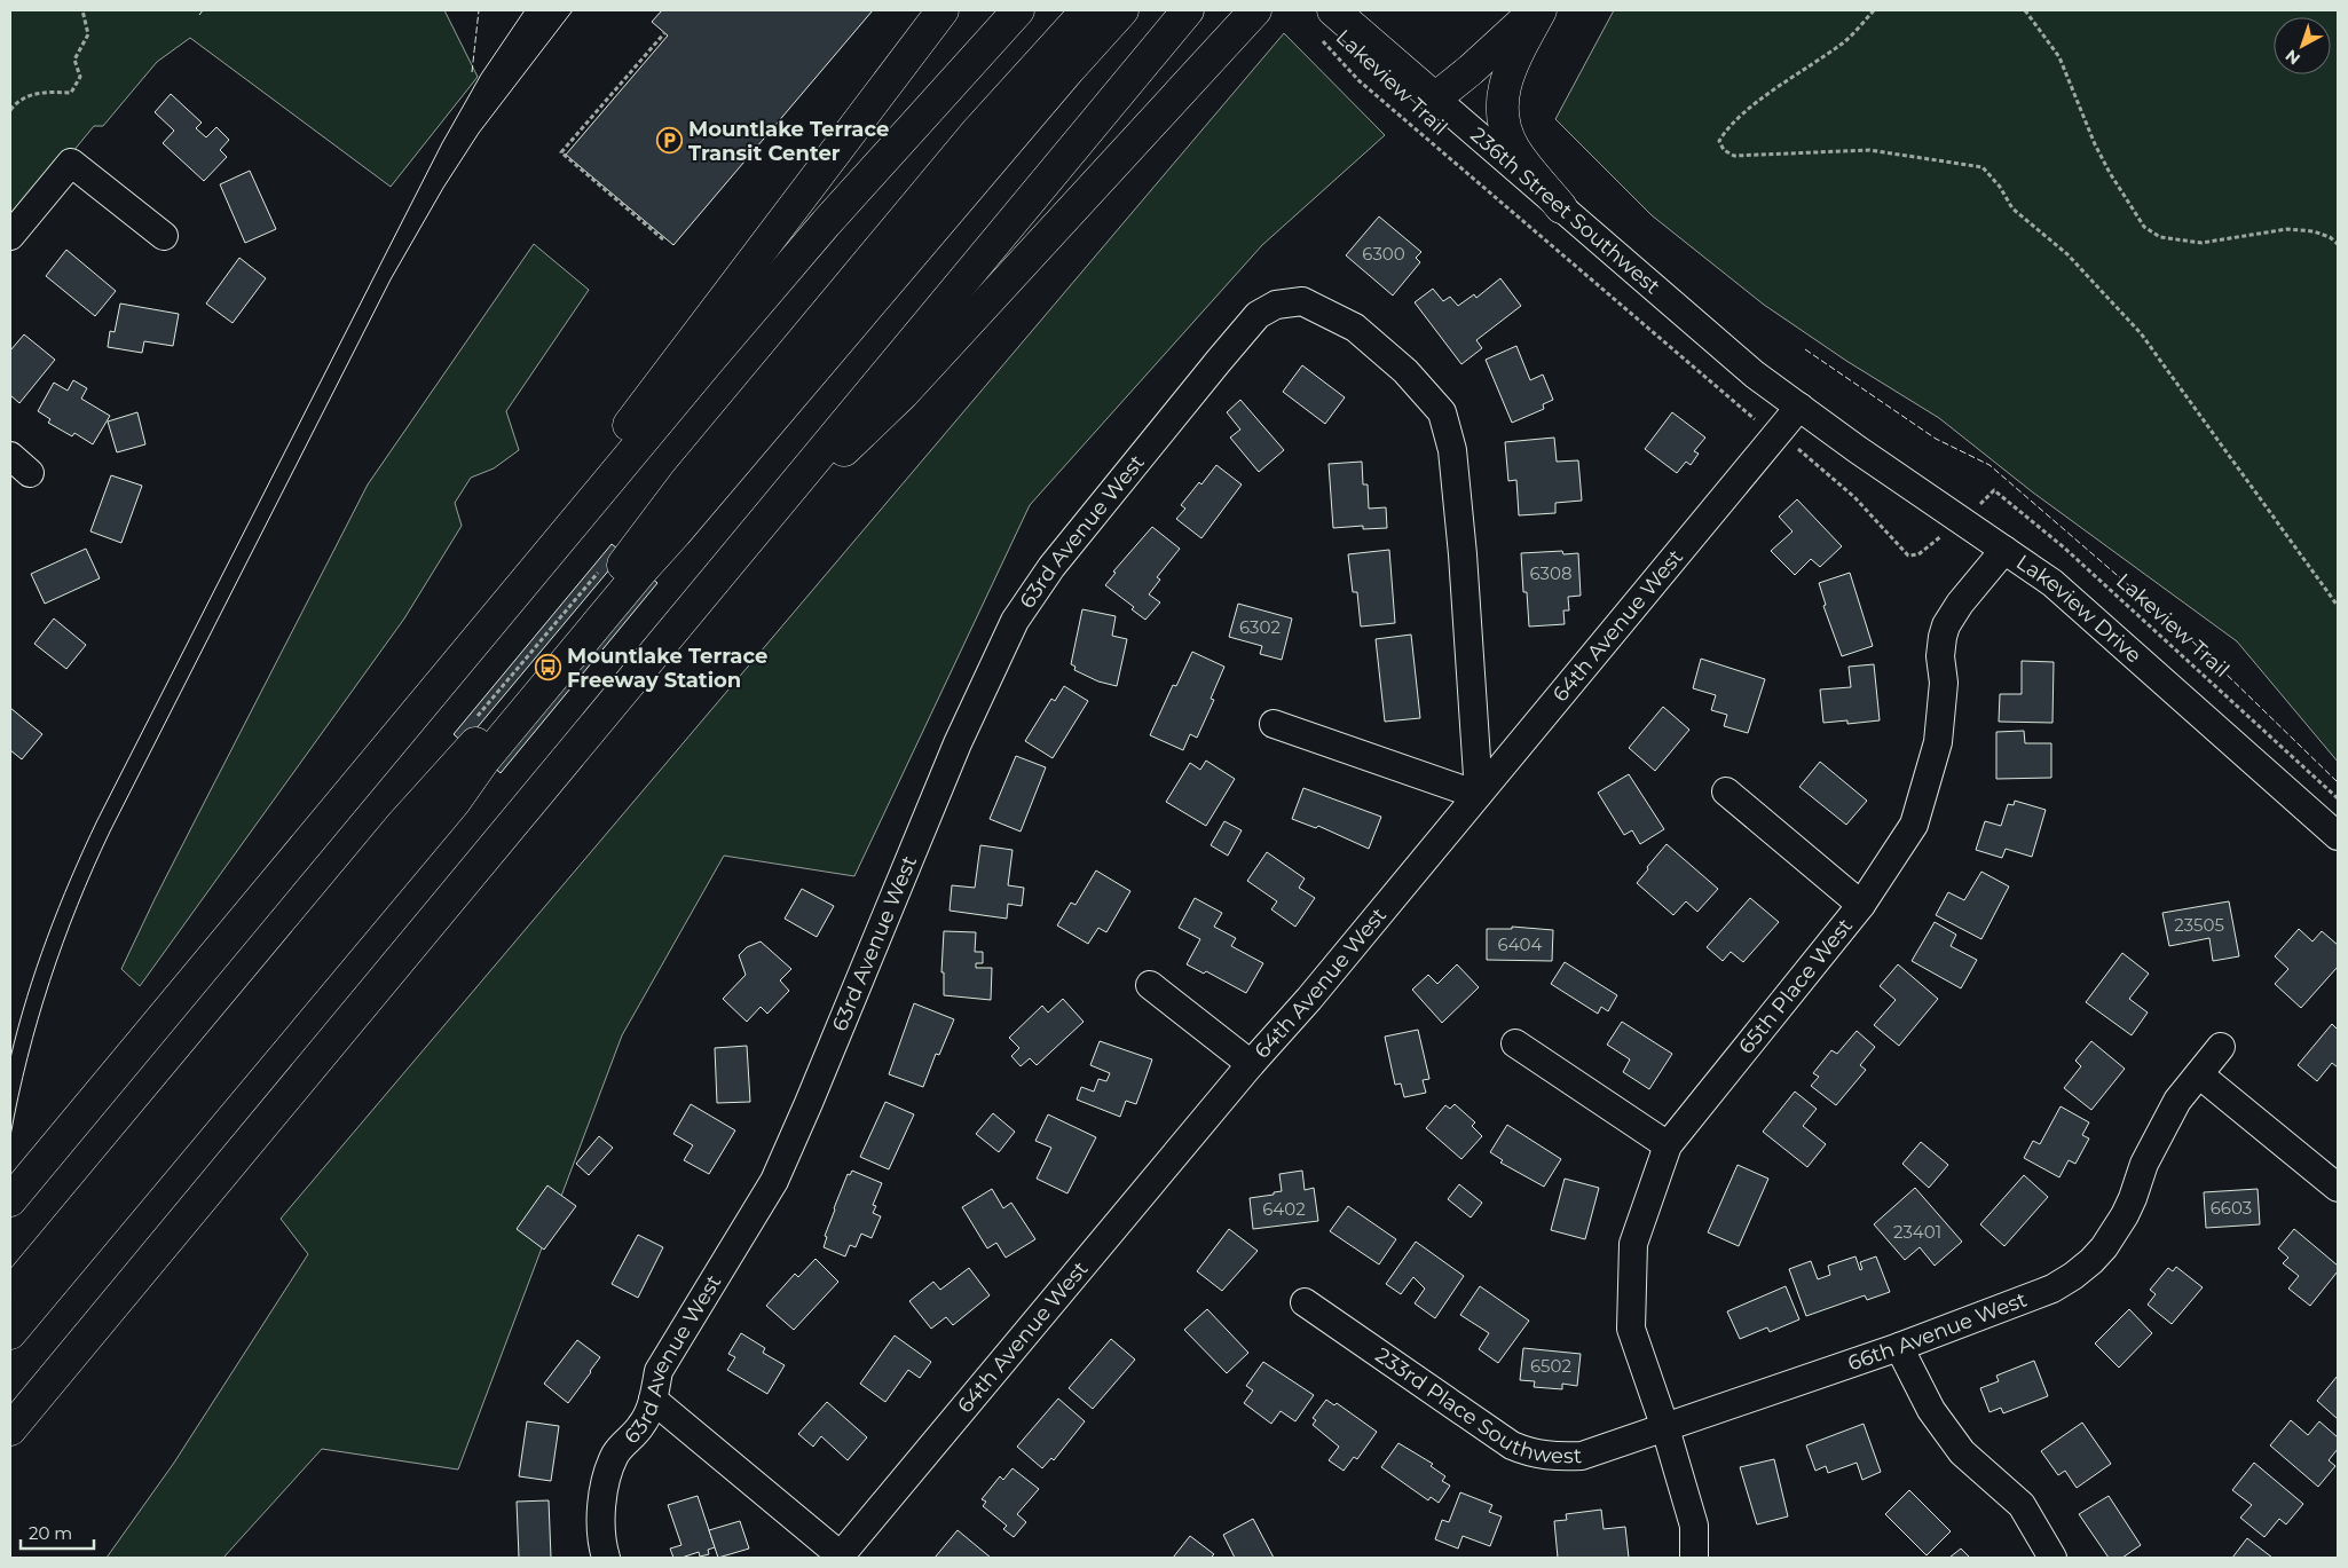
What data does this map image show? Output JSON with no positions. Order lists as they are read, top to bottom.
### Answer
{
  "streets": {
    "main road": ["236th Street Southwest"],
    "street": [
      "63rd Avenue West",
      "Lakeview Drive",
      "64th Avenue West",
      "65th Place West",
      "66th Avenue West",
      "233rd Place Southwest"
    ],
    "path": ["Lakeview Trail"]
  },
  "crossings": [
    ["Lakeview Trail", "236th Street Southwest"],
    ["236th Street Southwest", "Lakeview Drive"],
    ["236th Street Southwest", "64th Avenue West"],
    ["63rd Avenue West", "64th Avenue West"],
    ["Lakeview Drive", "64th Avenue West"],
    ["Lakeview Drive", "65th Place West"],
    ["65th Place West", "66th Avenue West"],
    ["65th Place West", "233rd Place Southwest"],
    ["66th Avenue West", "233rd Place Southwest"]
  ],
  "places": {
    "parking": ["Mountlake Terrace Transit Center"],
    "bus stop": ["Mountlake Terrace Freeway Station"]
  },
  "house_numbers": [
    "6300",
    "6308",
    "6302",
    "23505",
    "6404",
    "6603",
    "6402",
    "23401",
    "6502"
  ],
  "scale_bar": "20 m",
  "north": "bottom left"
}
